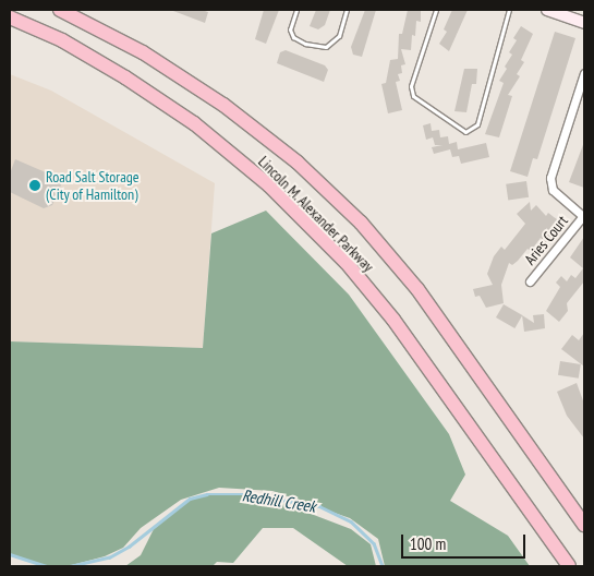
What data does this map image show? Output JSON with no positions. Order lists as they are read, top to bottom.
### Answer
{
  "streets": {
    "highway": ["Lincoln M. Alexander Parkway"],
    "street": ["Aries Court"]
  },
  "water": ["Redhill Creek"],
  "places": ["Road Salt Storage (City of Hamilton)"],
  "scale_bar": "100 m"
}
